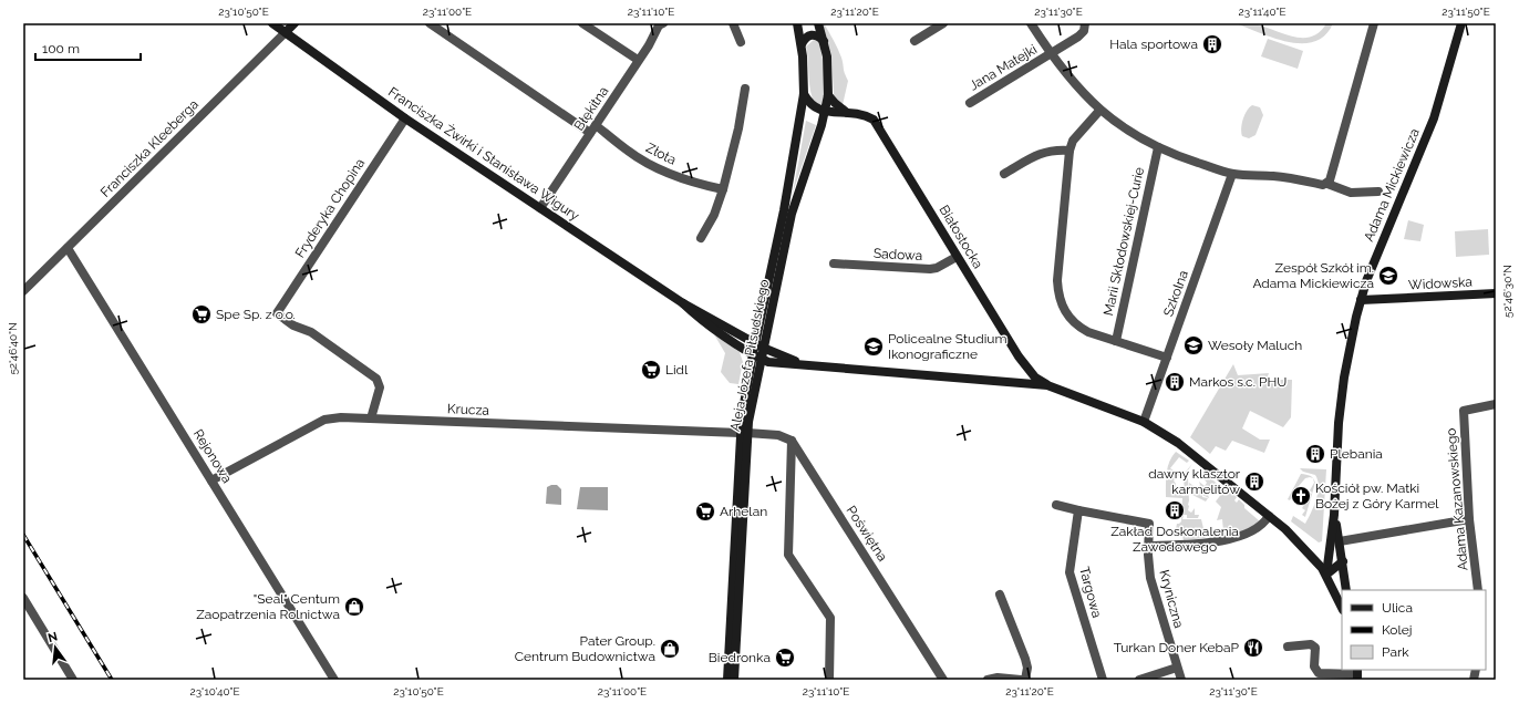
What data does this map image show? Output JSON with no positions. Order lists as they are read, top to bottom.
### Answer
{
  "streets": {
    "main road": [
      "Franciszka Kleeberga",
      "Franciszka Żwirki i Stanisława Wigury",
      "Adama Mickiewicza",
      "Białostocka",
      "Widowska",
      "Aleja Józefa Piłsudskiego"
    ],
    "street": [
      "Jana Matejki",
      "Błękitna",
      "Złota",
      "Fryderyka Chopina",
      "Marii Skłodowskiej-Curie",
      "Sadowa",
      "Szkolna",
      "Krucza",
      "Rejonowa",
      "Adama Kazanowskiego",
      "Poświętna",
      "Targowa",
      "Kryniczna"
    ]
  },
  "crossings": [
    ["Błękitna", "Franciszka Żwirki i Stanisława Wigury"],
    ["Błękitna", "Złota"],
    ["Franciszka Kleeberga", "Franciszka Żwirki i Stanisława Wigury"],
    ["Franciszka Kleeberga", "Rejonowa"],
    ["Franciszka Żwirki i Stanisława Wigury", "Adama Mickiewicza"],
    ["Franciszka Żwirki i Stanisława Wigury", "Fryderyka Chopina"],
    ["Franciszka Żwirki i Stanisława Wigury", "Białostocka"],
    ["Franciszka Żwirki i Stanisława Wigury", "Szkolna"],
    ["Franciszka Żwirki i Stanisława Wigury", "Aleja Józefa Piłsudskiego"],
    ["Adama Mickiewicza", "Widowska"],
    ["Fryderyka Chopina", "Krucza"],
    ["Białostocka", "Sadowa"],
    ["Białostocka", "Aleja Józefa Piłsudskiego"],
    ["Aleja Józefa Piłsudskiego", "Krucza"],
    ["Krucza", "Rejonowa"],
    ["Targowa", "Kryniczna"]
  ],
  "places": {
    "building": [
      "Hala sportowa",
      "Markos s.c. PHU",
      "Plebania",
      "dawny klasztor karmelitów",
      "Zakład Doskonalenia Zawodowego"
    ],
    "school or university": ["Zespół Szkół im. Adama Mickiewicza", "Wesoły Maluch", "Policealne Studium Ikonograficzne"],
    "supermarket": [
      "Spe Sp. z o.o.",
      "Lidl",
      "Arhelan",
      "Biedronka"
    ],
    "church": ["Kościół pw. Matki Bożej z Góry Karmel"],
    "shop": ["\"Seal\" Centum Zaopatrzenia Rolnictwa", "Pater Group. Centrum Budownictwa"],
    "restaurant": ["Turkan Doner KebaP"]
  },
  "legend": ["Ulica", "Kolej", "Park"],
  "scale_bar": "100 m",
  "north": "top",
  "coordinates": [
    "23°10'50\"E",
    "23°11'00\"E",
    "23°11'10\"E",
    "23°11'20\"E",
    "23°11'30\"E",
    "23°11'40\"E",
    "23°11'50\"E",
    "52°46'30\"N",
    "52°46'40\"N",
    "23°10'40\"E"
  ]
}
